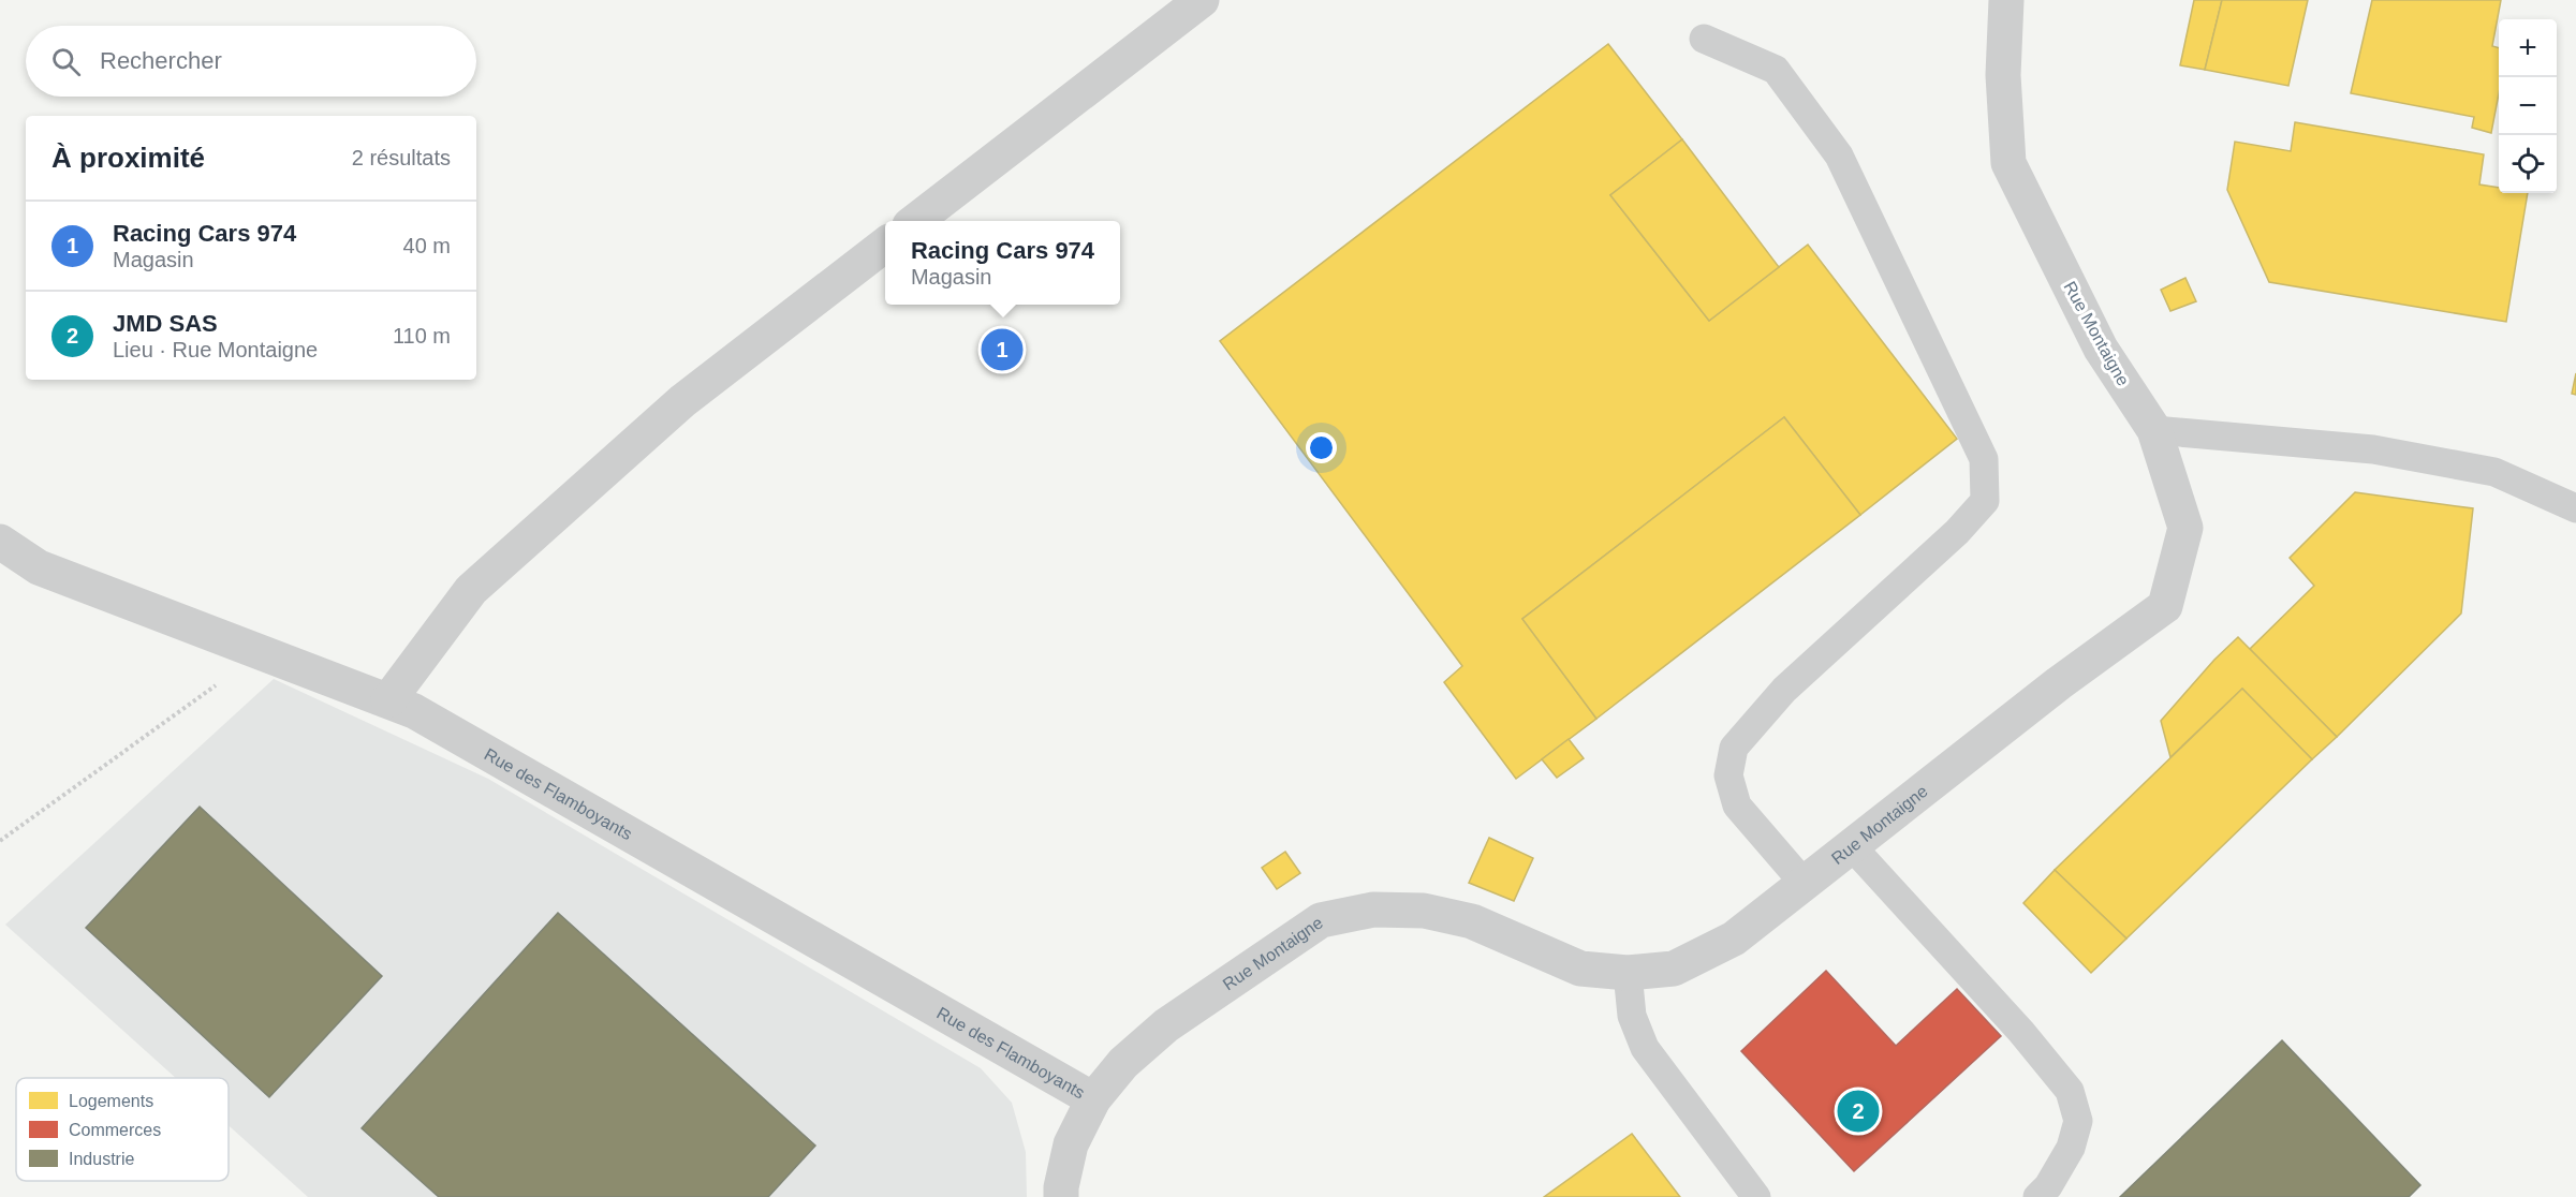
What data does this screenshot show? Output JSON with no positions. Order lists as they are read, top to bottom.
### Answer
{
  "streets": {
    "street": ["Rue Montaigne", "Rue des Flamboyants"]
  },
  "crossings": [
    ["Rue Montaigne", "Rue des Flamboyants"]
  ],
  "legend": ["Logements", "Commerces", "Industrie"],
  "page": {
    "map_buttons": ["+", "−"],
    "search": "Rechercher",
    "heading": ["À proximité", "2 résultats"],
    "list": [
      {
        "mark": "1",
        "name": "Racing Cars 974",
        "note": "Magasin",
        "value": "40 m"
      },
      {
        "mark": "2",
        "name": "JMD SAS",
        "note": "Lieu · Rue Montaigne",
        "value": "110 m"
      }
    ],
    "popup": ["Racing Cars 974", "Magasin"],
    "pins": ["1", "2"]
  }
}
